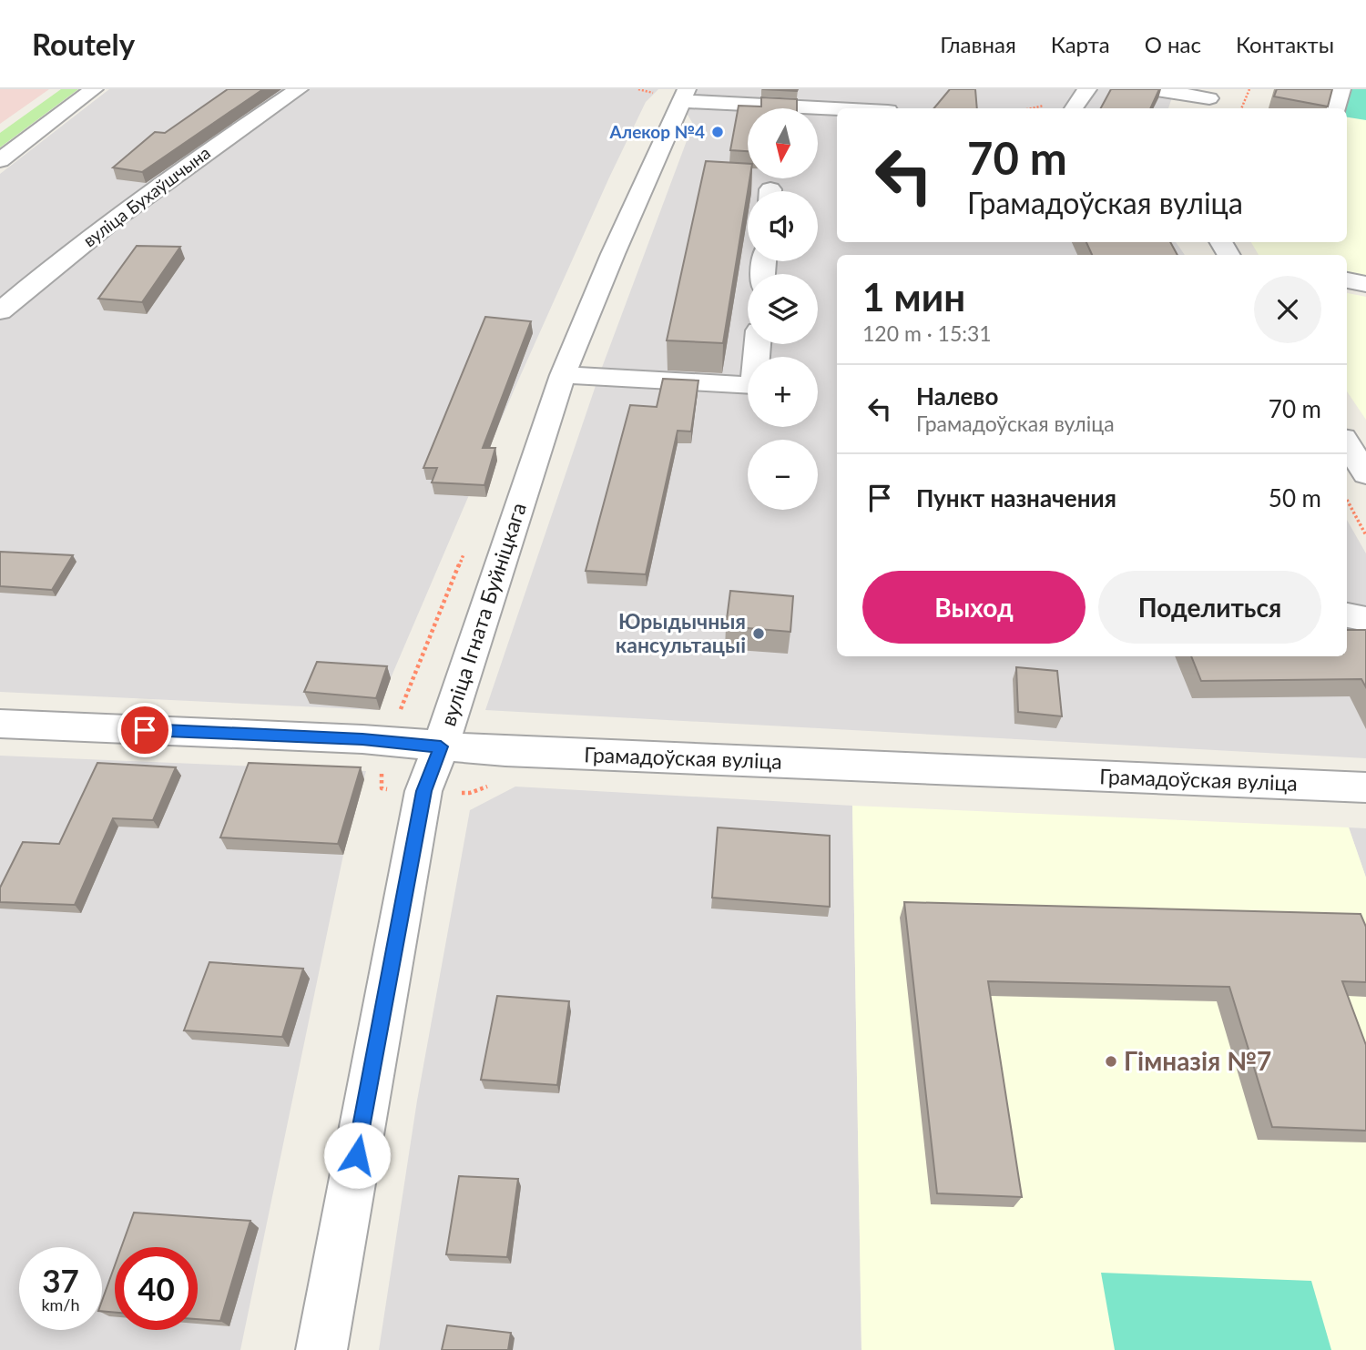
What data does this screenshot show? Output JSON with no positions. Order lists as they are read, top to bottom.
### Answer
{
  "streets": {
    "street": ["вуліца Бухаўшчына", "вуліца Ігната Буйніцкага", "Грамадоўская вуліца"]
  },
  "crossings": [
    ["вуліца Ігната Буйніцкага", "Грамадоўская вуліца"]
  ],
  "places": ["Алекор №4", "Юрыдычныя кансультацыі", "Гімназія №7"],
  "north": "bottom",
  "page": {
    "header": "Routely",
    "nav": [
      "Главная",
      "Карта",
      "О нас",
      "Контакты"
    ],
    "map_buttons": ["+", "−"],
    "turn": ["70 m", "Грамадоўская вуліца"],
    "heading": ["1 мин", "120 m · 15:31"],
    "list": [
      {
        "name": "Налево",
        "note": "Грамадоўская вуліца",
        "value": "70 m"
      },
      {
        "name": "Пункт назначения",
        "value": "50 m"
      }
    ],
    "buttons": ["Выход", "Поделиться"],
    "speed": "37 km/h",
    "limit": "40"
  }
}
